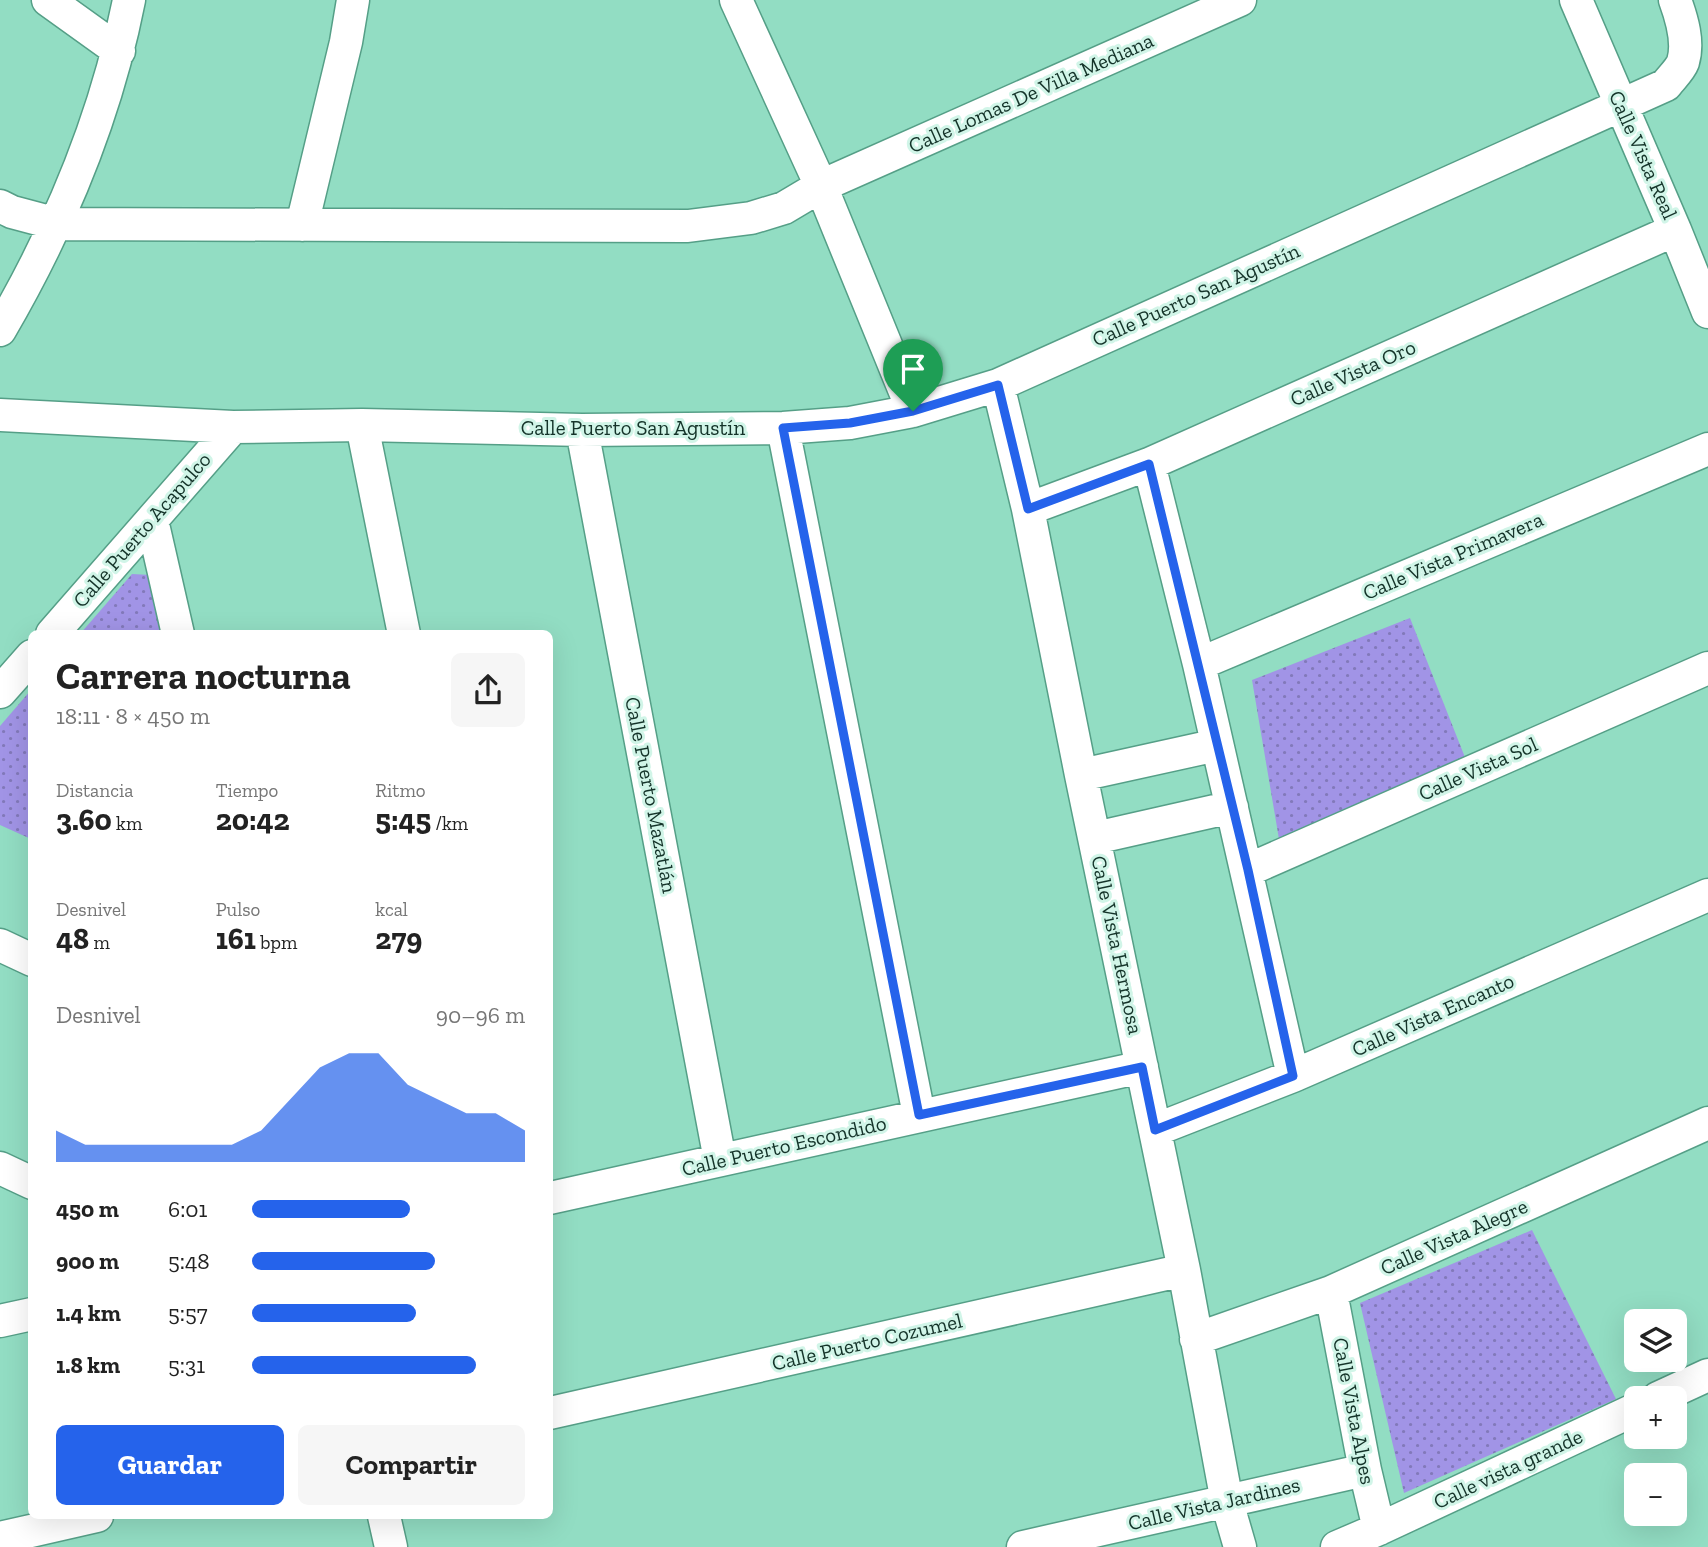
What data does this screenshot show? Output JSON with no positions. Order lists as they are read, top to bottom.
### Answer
{
  "streets": {
    "street": [
      "Calle Lomas De Villa Mediana",
      "Calle Vista Real",
      "Calle Puerto San Agustín",
      "Calle Vista Oro",
      "Calle Puerto Acapulco",
      "Calle Vista Primavera",
      "Calle Vista Sol",
      "Calle Puerto Mazatlán",
      "Calle Vista Hermosa",
      "Calle Vista Encanto",
      "Calle Puerto Escondido",
      "Calle Vista Alegre",
      "Calle Puerto Cozumel",
      "Calle Vista Alpes",
      "Calle vista grande",
      "Calle Vista Jardines"
    ]
  },
  "crossings": [
    ["Calle Vista Real", "Calle Puerto San Agustín"],
    ["Calle Vista Real", "Calle Vista Oro"],
    ["Calle Puerto San Agustín", "Calle Puerto Acapulco"],
    ["Calle Puerto San Agustín", "Calle Puerto Mazatlán"],
    ["Calle Puerto San Agustín", "Calle Vista Hermosa"],
    ["Calle Vista Oro", "Calle Vista Hermosa"],
    ["Calle Puerto Mazatlán", "Calle Puerto Escondido"],
    ["Calle Vista Hermosa", "Calle Vista Encanto"],
    ["Calle Vista Hermosa", "Calle Puerto Escondido"],
    ["Calle Vista Hermosa", "Calle Vista Alegre"],
    ["Calle Vista Hermosa", "Calle Puerto Cozumel"],
    ["Calle Vista Hermosa", "Calle Vista Jardines"],
    ["Calle Vista Alegre", "Calle Vista Alpes"],
    ["Calle Vista Alpes", "Calle vista grande"],
    ["Calle Vista Alpes", "Calle Vista Jardines"]
  ],
  "page": {
    "heading": ["Carrera nocturna", "18:11 · 8 × 450 m"],
    "stats": [
      ["Distancia", "3.60 km"],
      ["Tiempo", "20:42"],
      ["Ritmo", "5:45 /km"],
      ["Desnivel", "48 m"],
      ["Pulso", "161 bpm"],
      ["kcal", "279"]
    ],
    "chart": ["Desnivel", "90–96 m"],
    "list": [
      {
        "name": "450 m",
        "note": "6:01"
      },
      {
        "name": "900 m",
        "note": "5:48"
      },
      {
        "name": "1.4 km",
        "note": "5:57"
      },
      {
        "name": "1.8 km",
        "note": "5:31"
      }
    ],
    "map_buttons": ["+", "−"],
    "buttons": ["Guardar", "Compartir"]
  }
}
